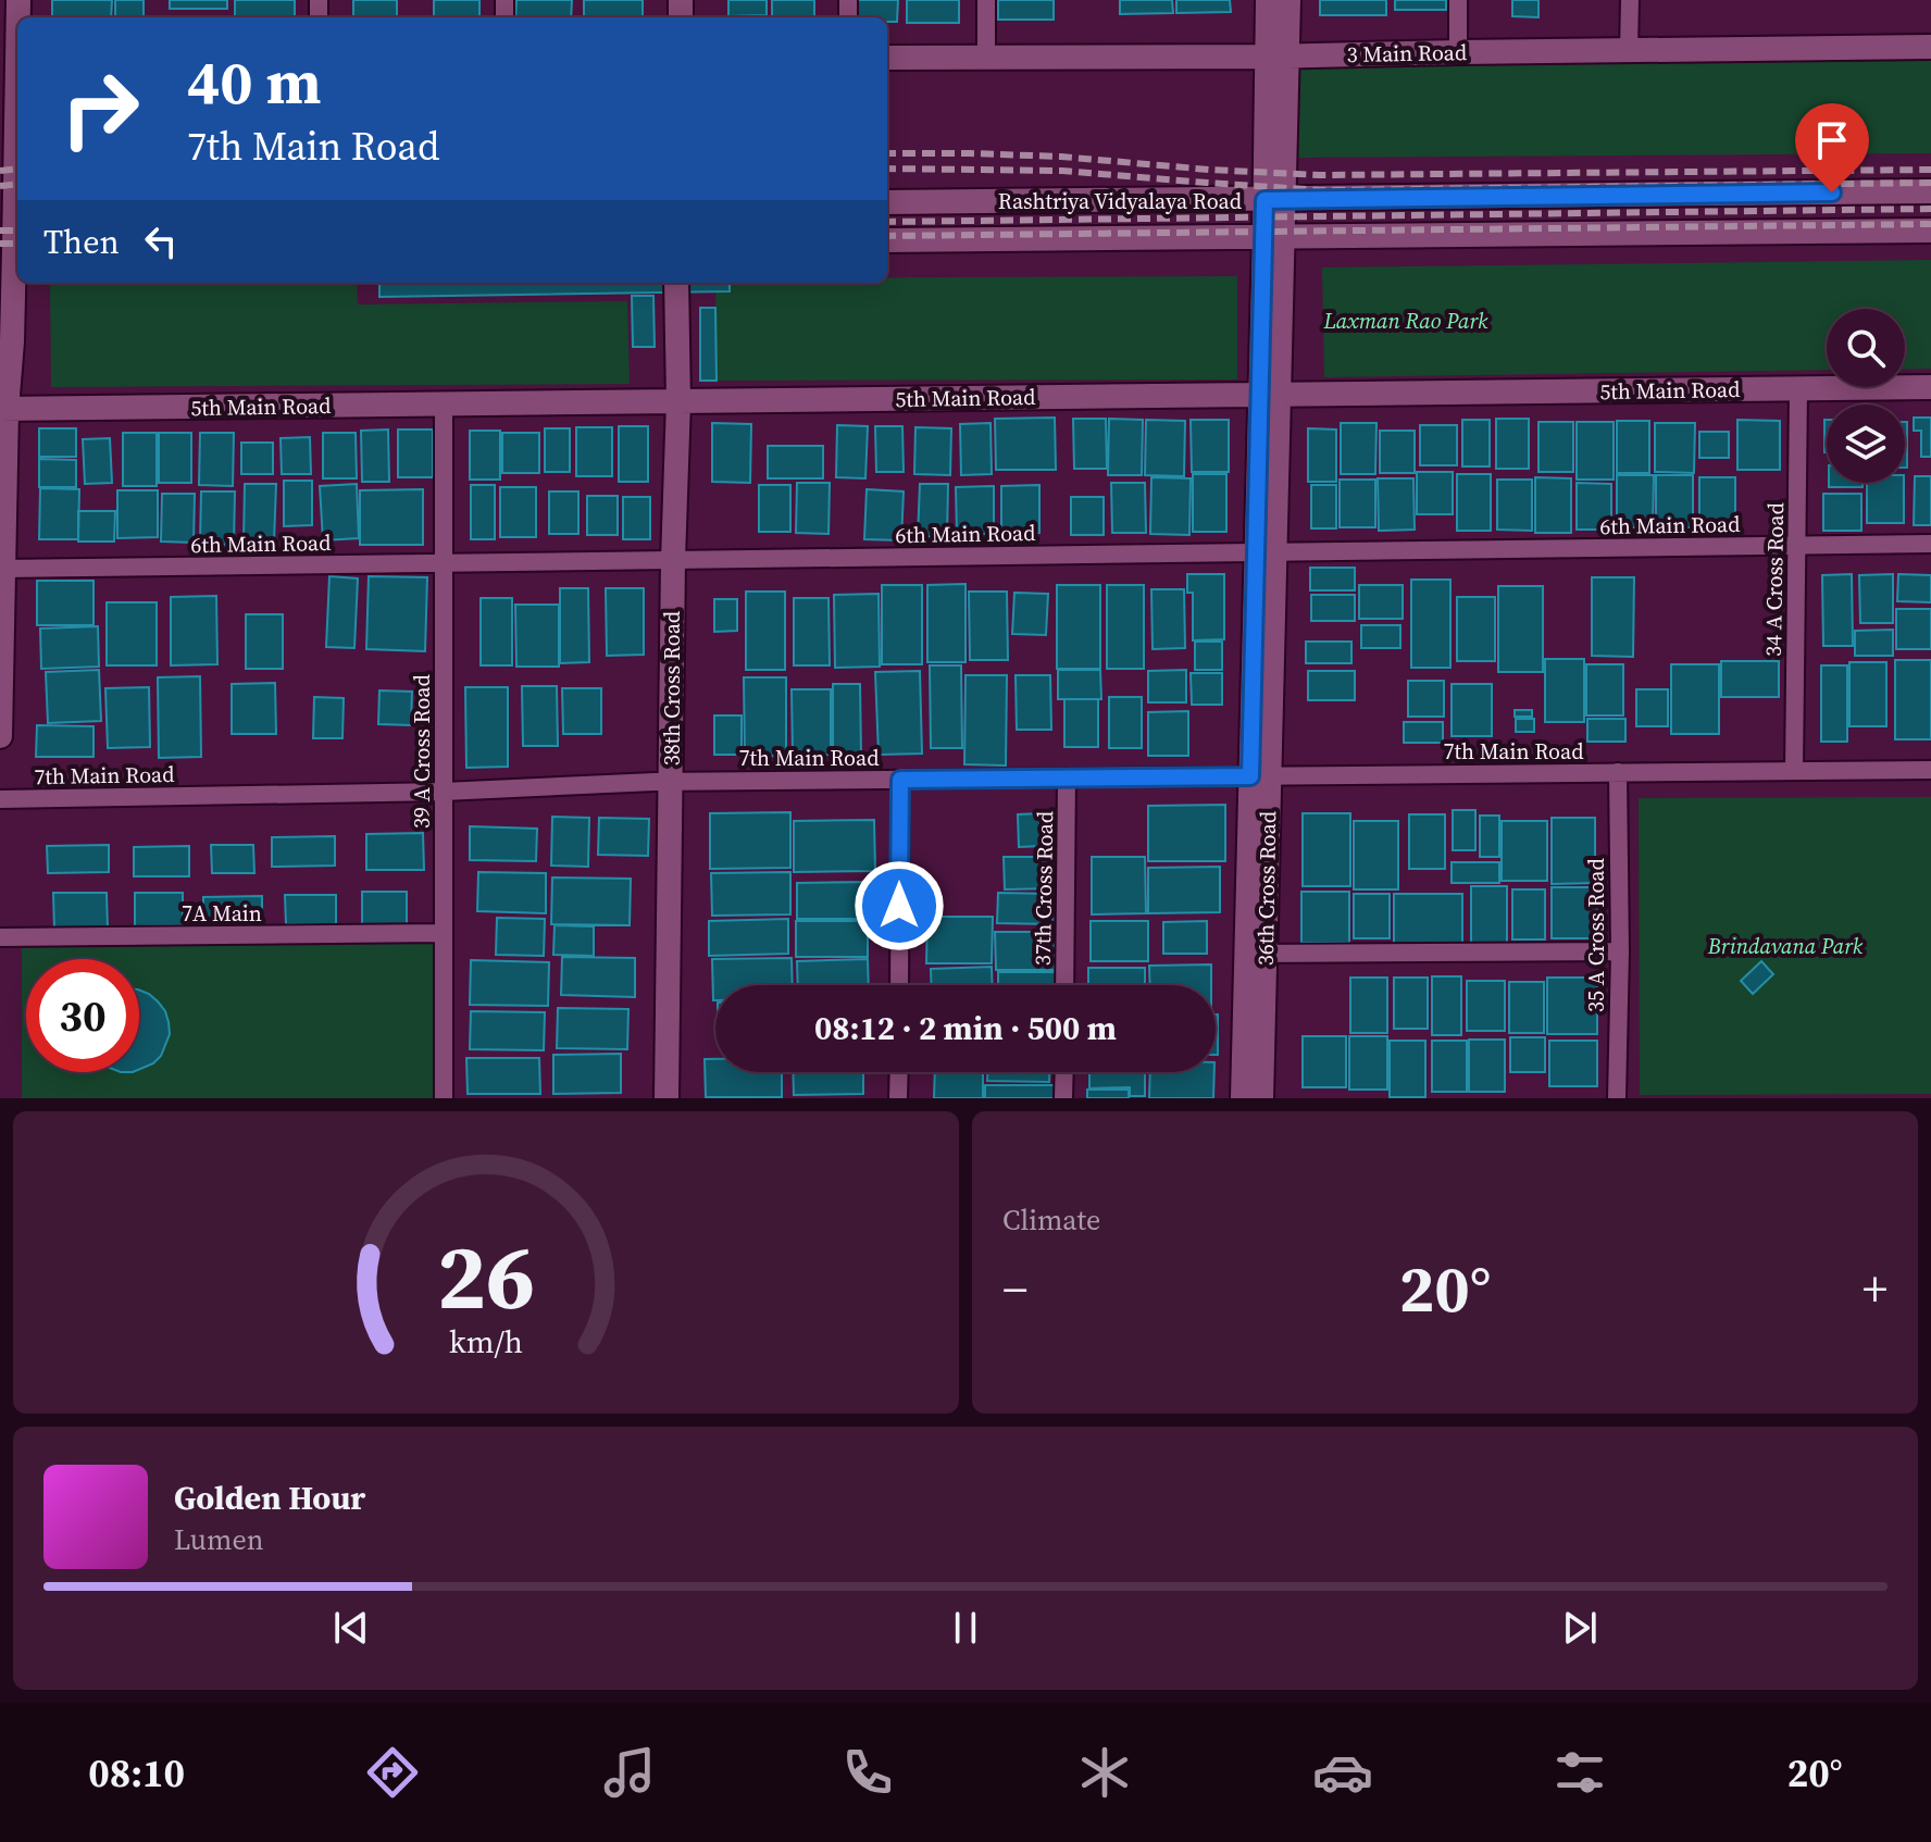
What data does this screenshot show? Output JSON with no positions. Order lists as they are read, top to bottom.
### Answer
{
  "streets": {
    "street": [
      "3 Main Road",
      "Rashtriya Vidyalaya Road",
      "5th Main Road",
      "6th Main Road",
      "34 A Cross Road",
      "38th Cross Road",
      "39 A Cross Road",
      "7th Main Road",
      "37th Cross Road",
      "36th Cross Road",
      "7A Main",
      "35 A Cross Road"
    ]
  },
  "crossings": [
    ["3 Main Road", "36th Cross Road"],
    ["Rashtriya Vidyalaya Road", "36th Cross Road"],
    ["5th Main Road", "34 A Cross Road"],
    ["5th Main Road", "38th Cross Road"],
    ["5th Main Road", "39 A Cross Road"],
    ["5th Main Road", "36th Cross Road"],
    ["6th Main Road", "34 A Cross Road"],
    ["6th Main Road", "38th Cross Road"],
    ["6th Main Road", "39 A Cross Road"],
    ["6th Main Road", "36th Cross Road"],
    ["34 A Cross Road", "7th Main Road"],
    ["38th Cross Road", "7th Main Road"],
    ["39 A Cross Road", "7th Main Road"],
    ["39 A Cross Road", "7A Main"],
    ["7th Main Road", "37th Cross Road"],
    ["7th Main Road", "36th Cross Road"],
    ["7th Main Road", "35 A Cross Road"]
  ],
  "parks": ["Laxman Rao Park", "Brindavana Park"],
  "page": {
    "turn": ["40 m", "7th Main Road"],
    "then": "Then",
    "limit": "30",
    "trip": "08:12 · 2 min · 500 m",
    "tile": "Climate",
    "heat": ["−", "20°", "+"],
    "song": ["Golden Hour", "Lumen"],
    "tabs": ["08:10", "20°"],
    "gauge": ["26", "km/h"]
  }
}
